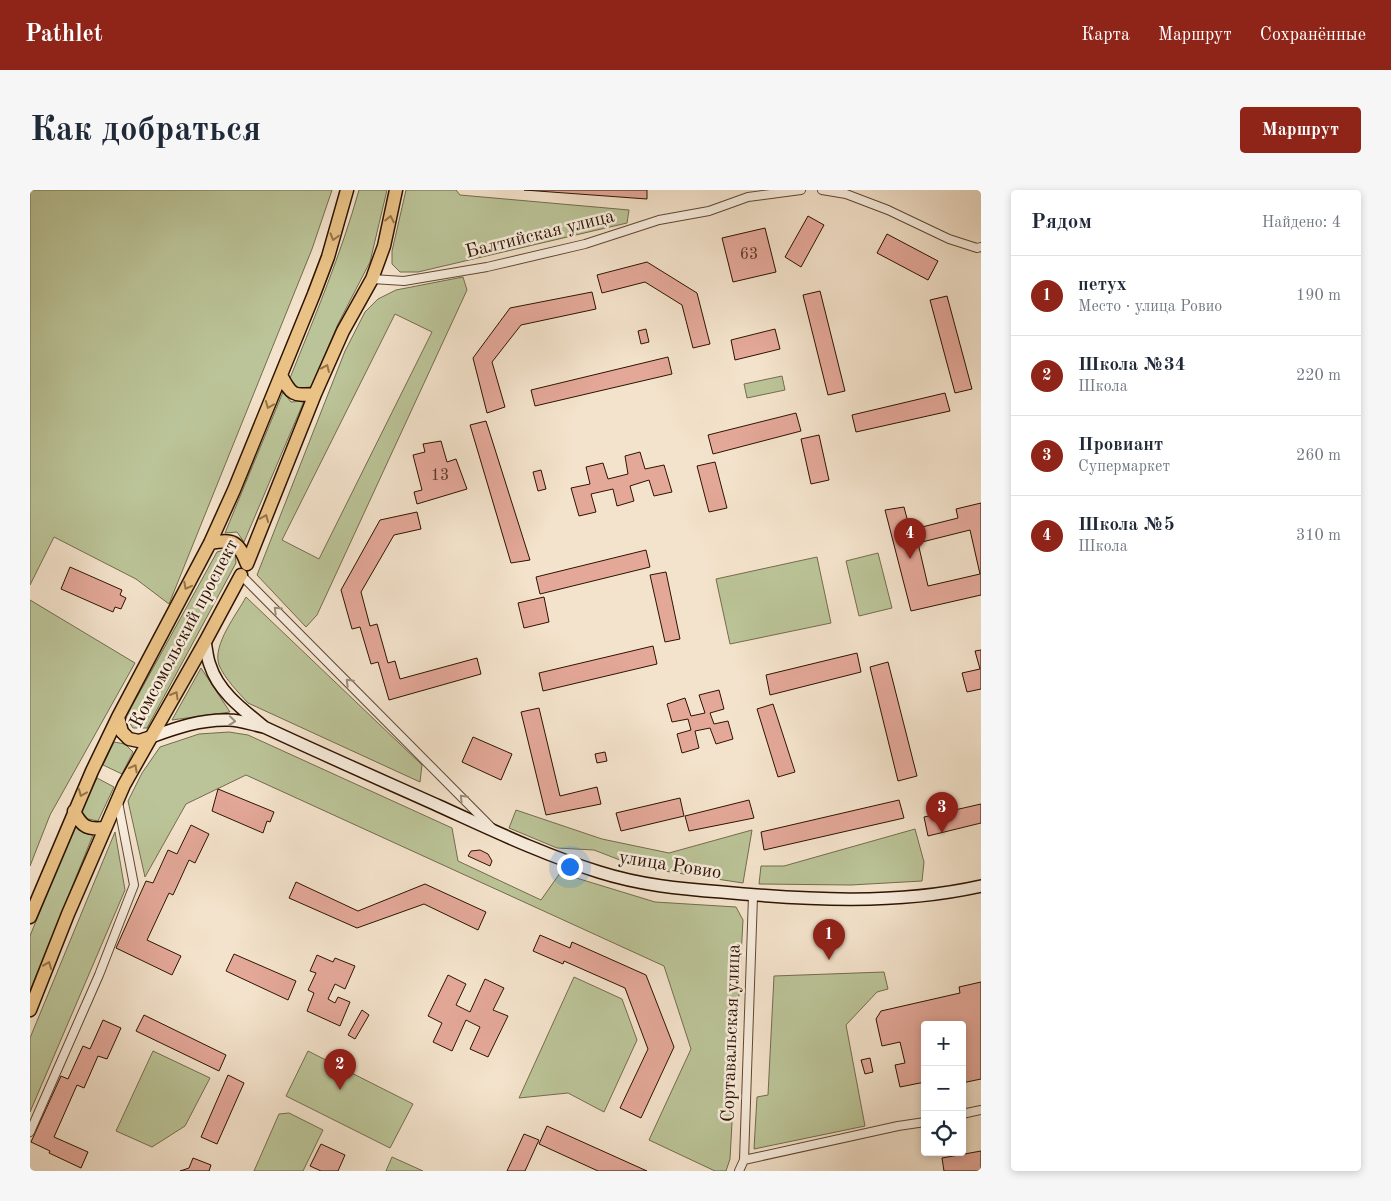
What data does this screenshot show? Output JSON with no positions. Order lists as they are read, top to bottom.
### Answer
{
  "streets": {
    "main road": ["Комсомольский проспект", "улица Ровио"],
    "street": ["Балтийская улица", "Сортавальская улица"]
  },
  "crossings": [
    ["Балтийская улица", "Комсомольский проспект"],
    ["Комсомольский проспект", "улица Ровио"],
    ["улица Ровио", "Сортавальская улица"]
  ],
  "house_numbers": ["63", "13"],
  "page": {
    "header": "Pathlet",
    "nav": ["Карта", "Маршрут", "Сохранённые"],
    "buttons": "Маршрут",
    "title": "Как добраться",
    "heading": ["Рядом", "Найдено: 4"],
    "list": [
      {
        "mark": "1",
        "name": "петух",
        "note": "Место · улица Ровио",
        "value": "190 m"
      },
      {
        "mark": "2",
        "name": "Школа №34",
        "note": "Школа",
        "value": "220 m"
      },
      {
        "mark": "3",
        "name": "Провиант",
        "note": "Супермаркет",
        "value": "260 m"
      },
      {
        "mark": "4",
        "name": "Школа №5",
        "note": "Школа",
        "value": "310 m"
      }
    ],
    "pins": [
      "4",
      "3",
      "1",
      "2"
    ],
    "map_buttons": ["+", "−"]
  }
}
